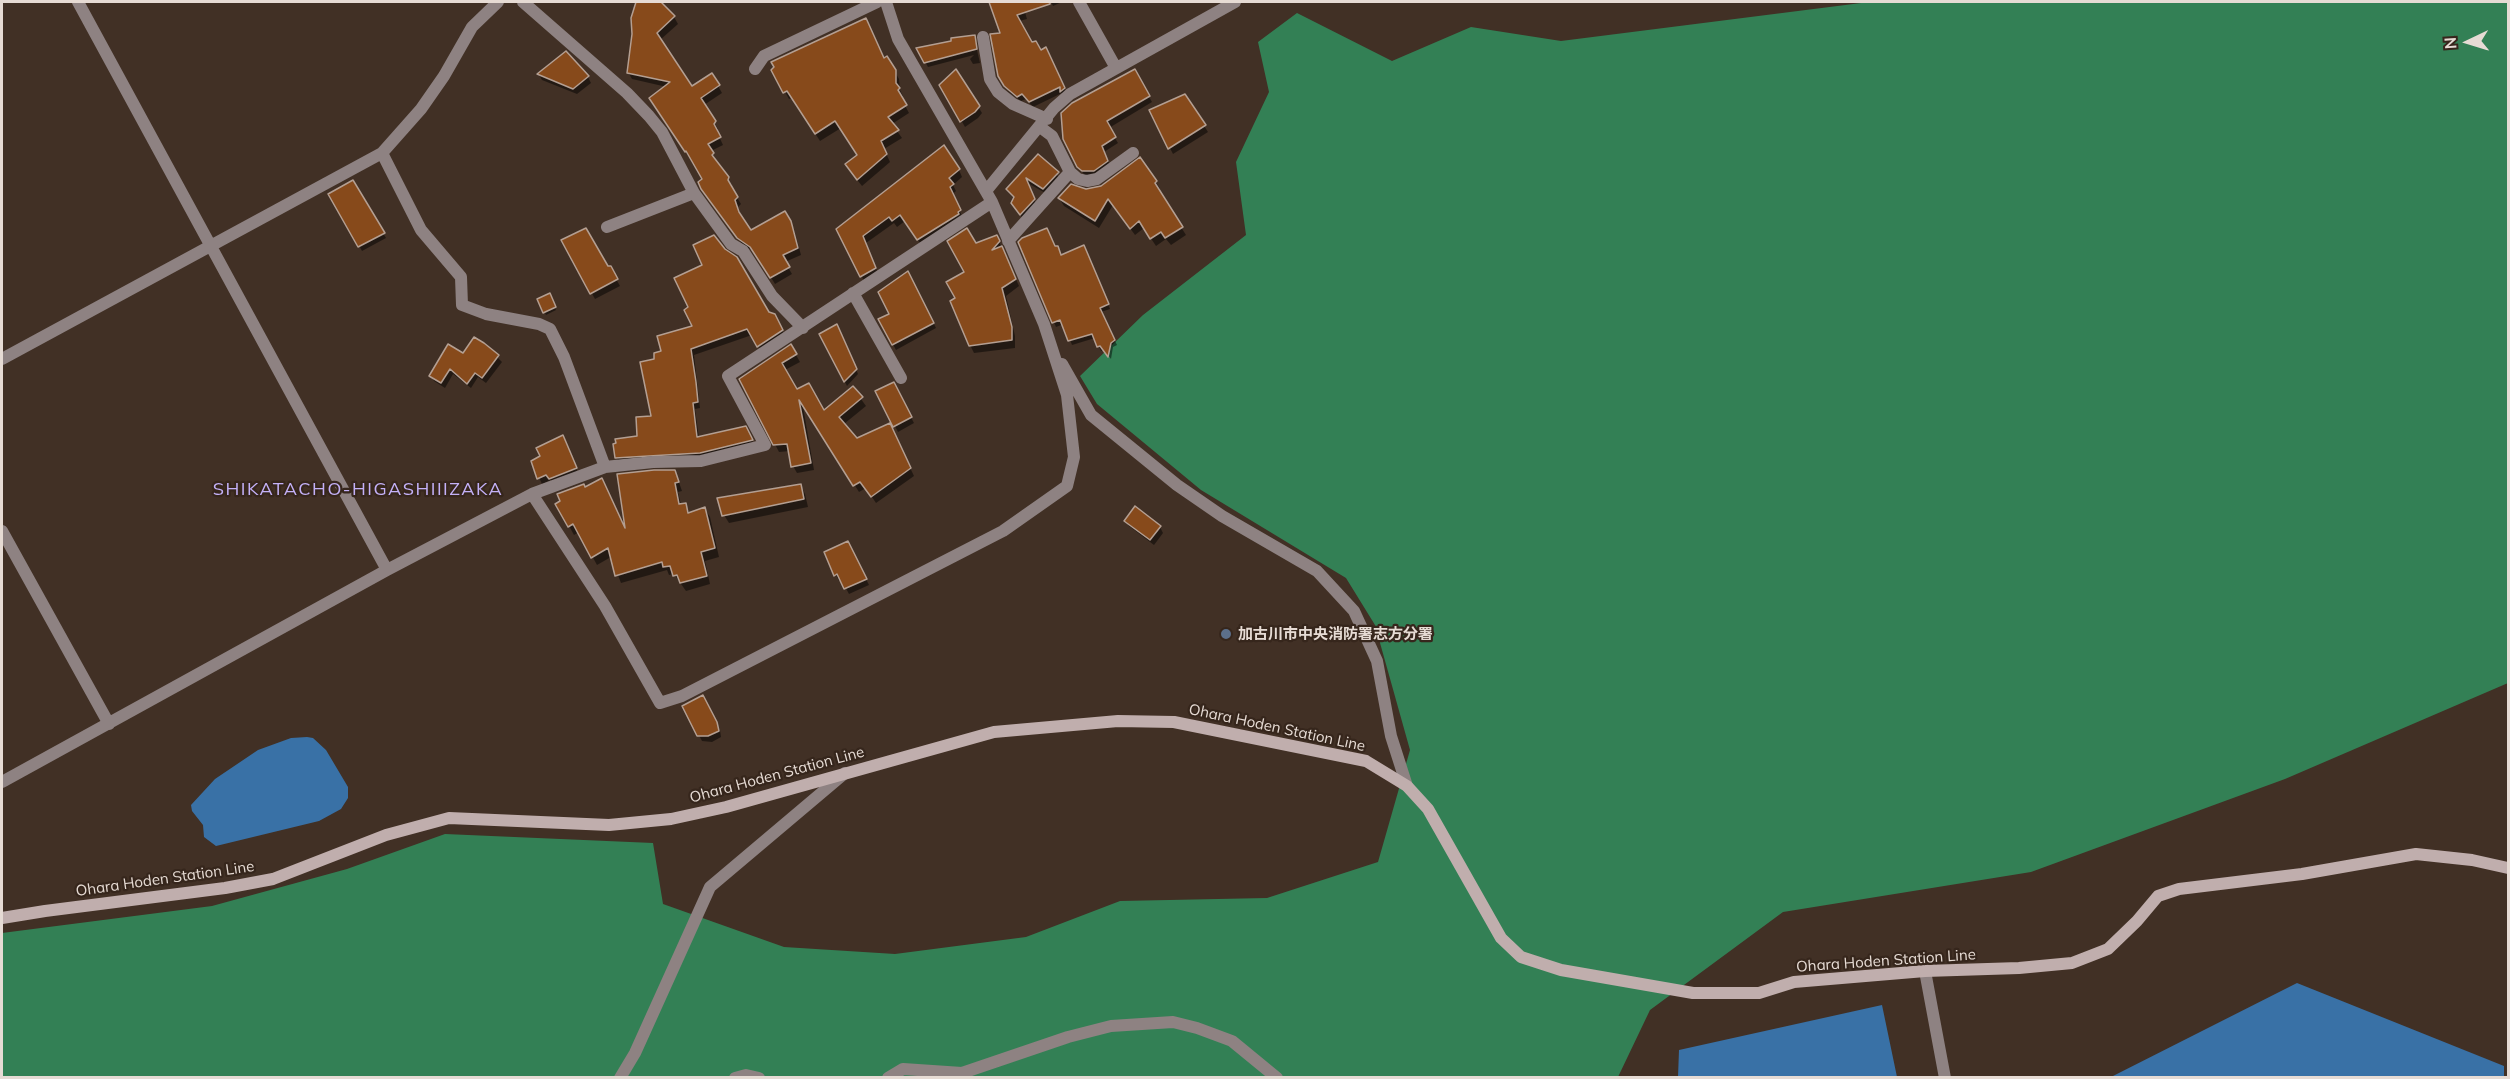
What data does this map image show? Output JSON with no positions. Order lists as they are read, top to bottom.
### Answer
{
  "streets": {
    "main road": ["Ohara Hoden Station Line"]
  },
  "districts": ["SHIKATACHO-HIGASHIIIZAKA"],
  "places": ["加古川市中央消防署志方分署"],
  "north": "left"
}
